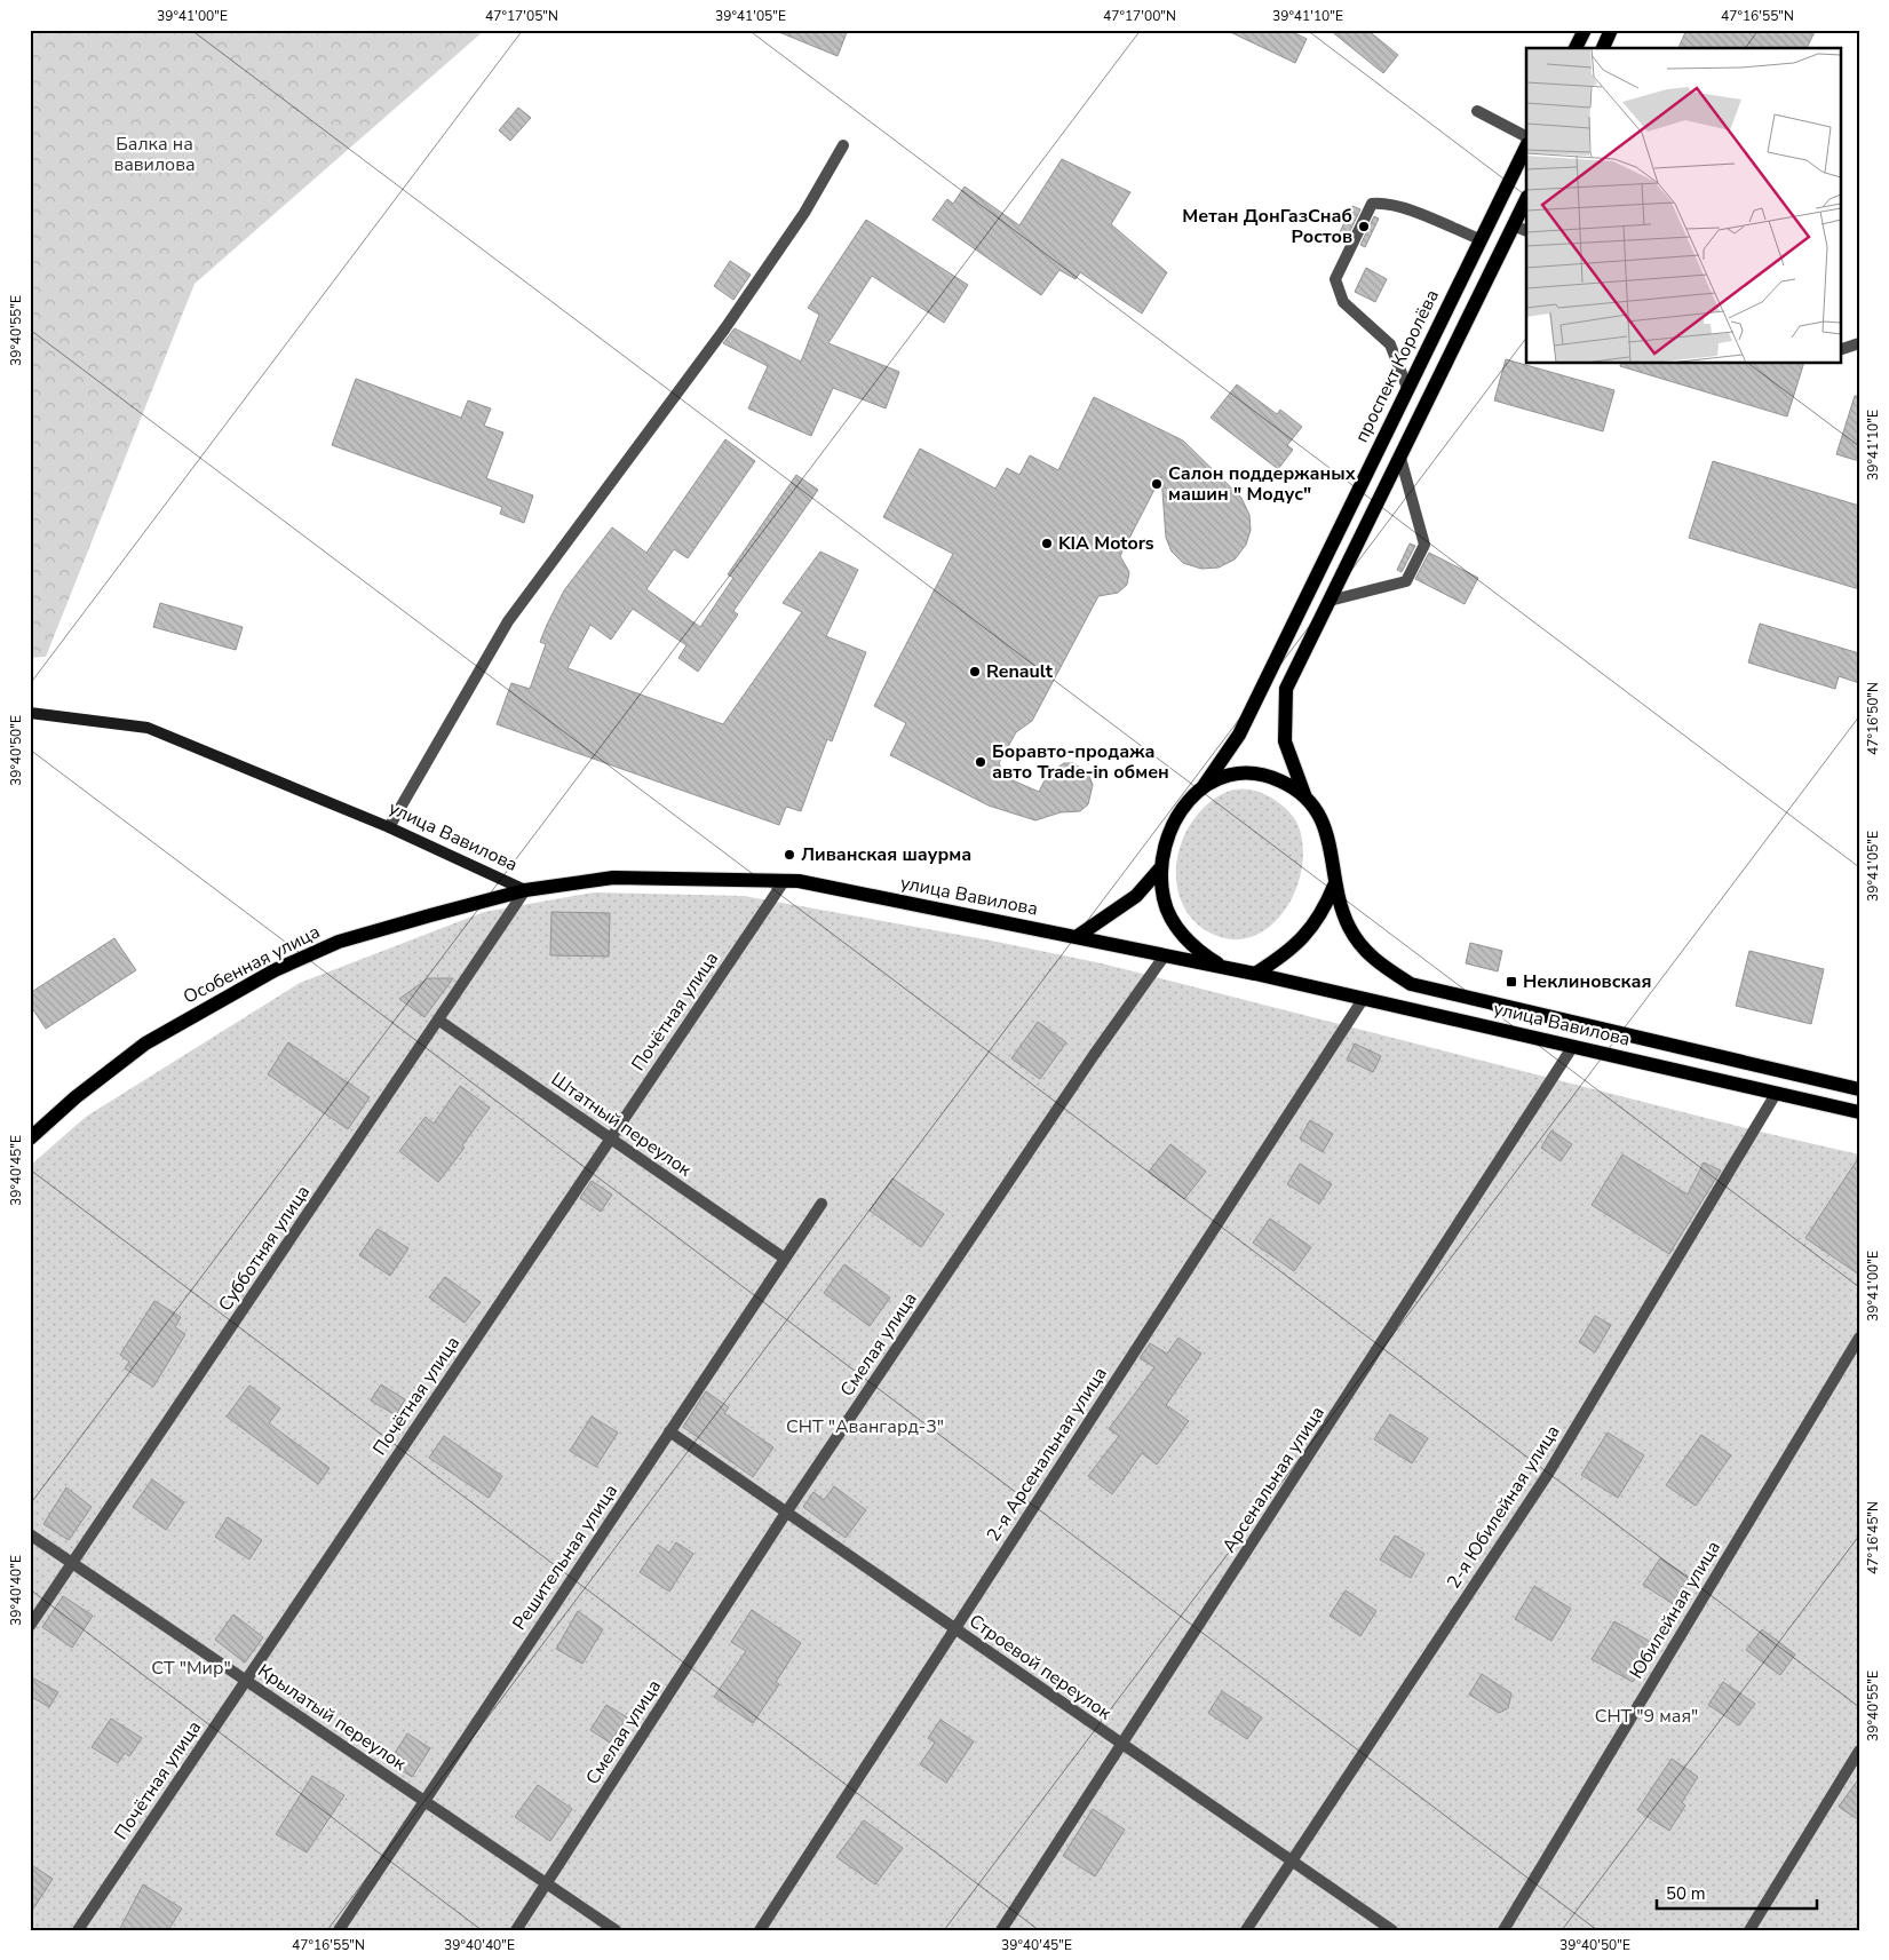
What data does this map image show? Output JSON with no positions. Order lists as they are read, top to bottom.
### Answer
{
  "streets": {
    "main road": ["проспект Королёва", "улица Вавилова", "Особенная улица"],
    "street": [
      "Почётная улица",
      "Штатный переулок",
      "Субботняя улица",
      "Смелая улица",
      "2-я Арсенальная улица",
      "Арсенальная улица",
      "2-я Юбилейная улица",
      "Решительная улица",
      "Юбилейная улица",
      "Строевой переулок",
      "Крылатый переулок"
    ]
  },
  "crossings": [
    ["проспект Королёва", "улица Вавилова"],
    ["улица Вавилова", "Особенная улица"],
    ["улица Вавилова", "Почётная улица"],
    ["улица Вавилова", "Субботняя улица"],
    ["улица Вавилова", "Смелая улица"],
    ["улица Вавилова", "2-я Арсенальная улица"],
    ["улица Вавилова", "Арсенальная улица"],
    ["улица Вавилова", "2-я Юбилейная улица"],
    ["Особенная улица", "Субботняя улица"],
    ["Почётная улица", "Штатный переулок"],
    ["Почётная улица", "Крылатый переулок"],
    ["Штатный переулок", "Субботняя улица"],
    ["Штатный переулок", "Решительная улица"],
    ["Субботняя улица", "Крылатый переулок"],
    ["Смелая улица", "Строевой переулок"],
    ["Смелая улица", "Крылатый переулок"],
    ["2-я Арсенальная улица", "Строевой переулок"],
    ["Арсенальная улица", "Строевой переулок"],
    ["2-я Юбилейная улица", "Строевой переулок"],
    ["Решительная улица", "Строевой переулок"],
    ["Решительная улица", "Крылатый переулок"]
  ],
  "parks": [
    "Балка на вавилова",
    "СНТ \"Авангард-3\"",
    "СТ \"Мир\"",
    "СНТ \"9 мая\""
  ],
  "places": {
    "other": [
      "Метан ДонГазСнаб Ростов",
      "Салон поддержаных машин \" Модус\"",
      "KIA Motors",
      "Renault",
      "Боравто-продажа авто Trade-in обмен",
      "Ливанская шаурма"
    ],
    "transit": ["Неклиновская"]
  },
  "scale_bar": "50 m",
  "coordinates": [
    "39°41'00\"E",
    "47°17'05\"N",
    "39°41'05\"E",
    "47°17'00\"N",
    "39°41'10\"E",
    "47°16'55\"N",
    "39°40'55\"E",
    "47°16'50\"N",
    "39°40'50\"E",
    "39°40'45\"E",
    "47°16'45\"N",
    "39°40'40\"E"
  ]
}
